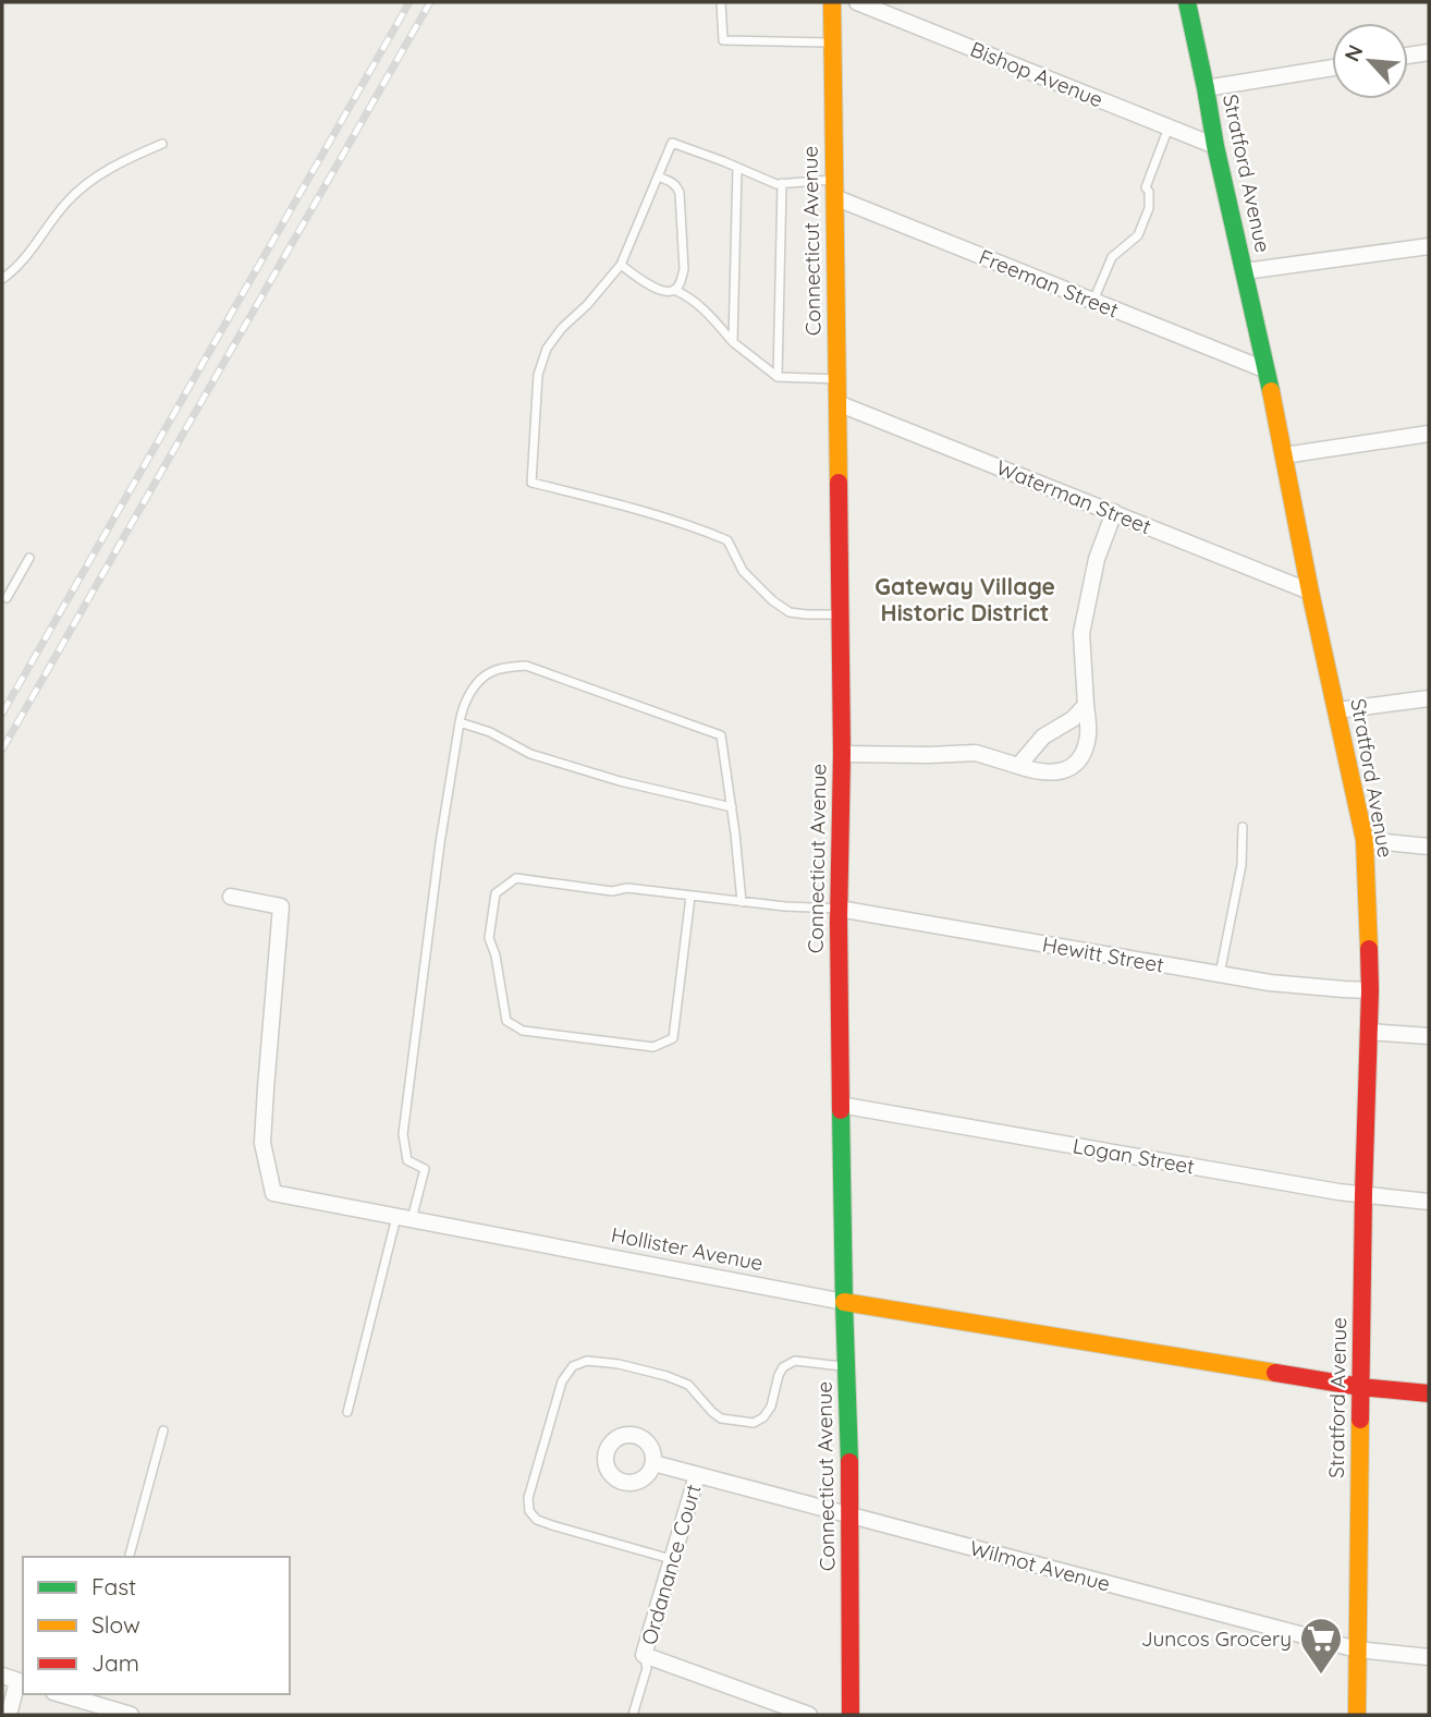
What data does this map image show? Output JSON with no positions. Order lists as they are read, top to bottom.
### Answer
{
  "streets": {
    "main road": ["Stratford Avenue", "Connecticut Avenue", "Hollister Avenue"],
    "street": [
      "Bishop Avenue",
      "Freeman Street",
      "Waterman Street",
      "Hewitt Street",
      "Logan Street",
      "Ordanance Court",
      "Wilmot Avenue"
    ]
  },
  "crossings": [
    ["Bishop Avenue", "Stratford Avenue"],
    ["Stratford Avenue", "Freeman Street"],
    ["Stratford Avenue", "Waterman Street"],
    ["Stratford Avenue", "Hewitt Street"],
    ["Stratford Avenue", "Logan Street"],
    ["Stratford Avenue", "Hollister Avenue"],
    ["Stratford Avenue", "Wilmot Avenue"],
    ["Connecticut Avenue", "Freeman Street"],
    ["Connecticut Avenue", "Waterman Street"],
    ["Connecticut Avenue", "Hewitt Street"],
    ["Connecticut Avenue", "Logan Street"],
    ["Connecticut Avenue", "Hollister Avenue"],
    ["Connecticut Avenue", "Wilmot Avenue"],
    ["Ordanance Court", "Wilmot Avenue"]
  ],
  "districts": ["Gateway Village Historic District"],
  "places": {
    "supermarket": ["Juncos Grocery"]
  },
  "legend": ["Fast", "Slow", "Jam"],
  "north": "top left"
}
